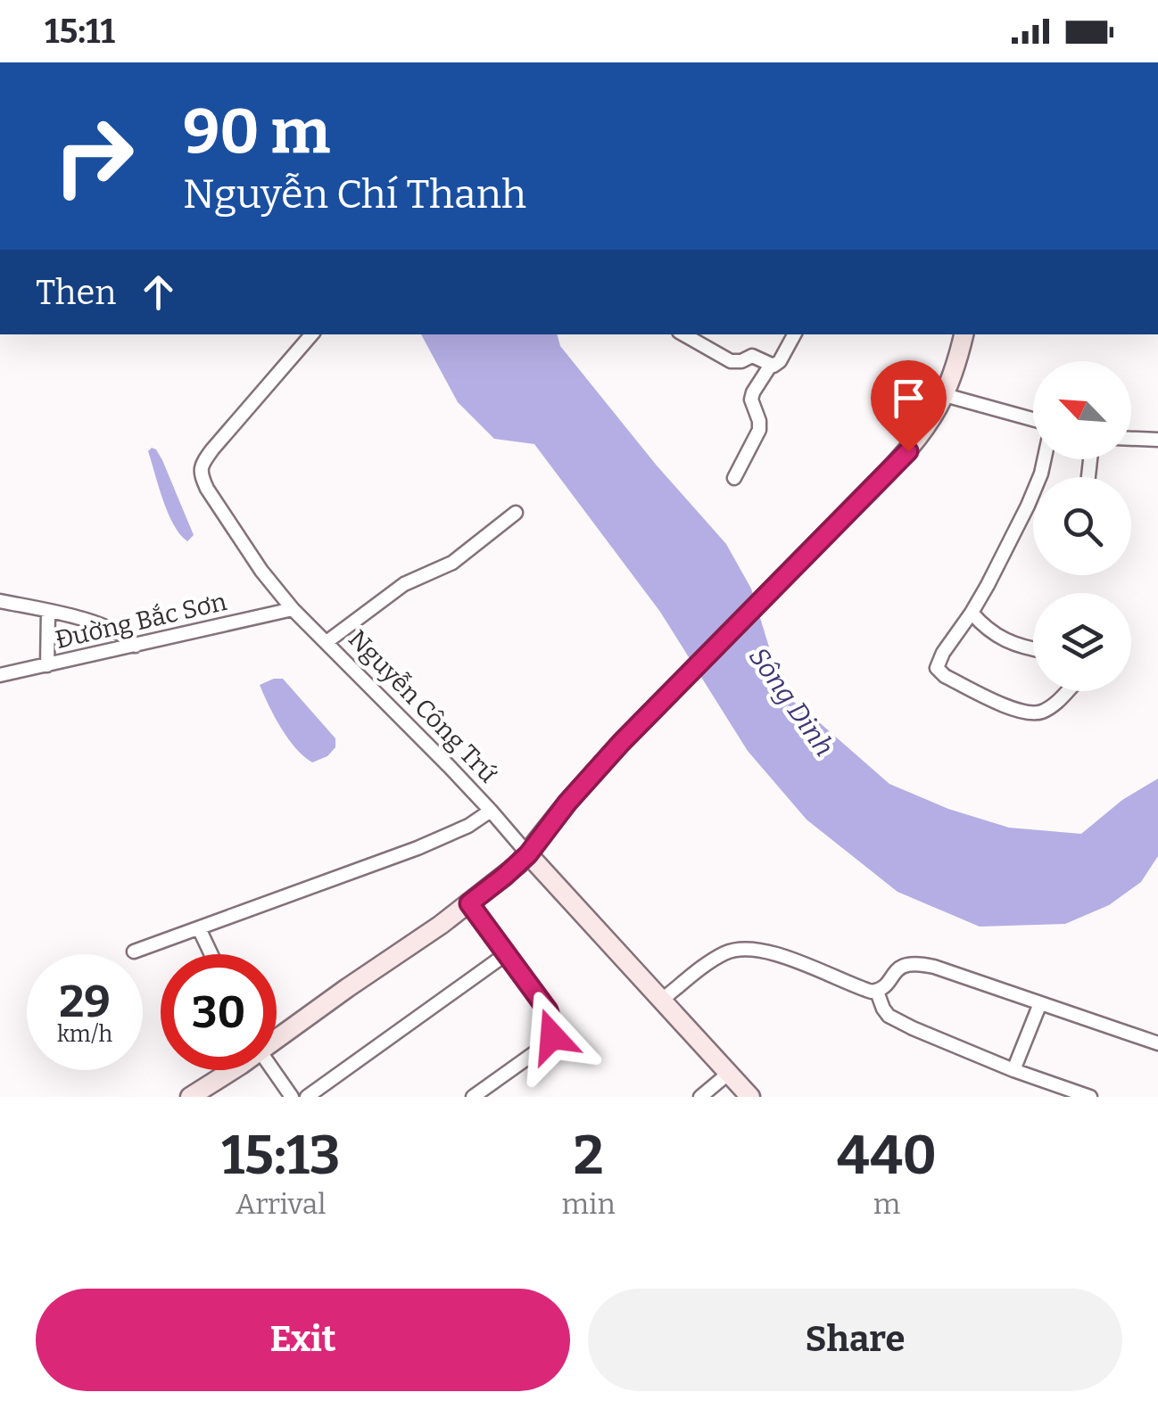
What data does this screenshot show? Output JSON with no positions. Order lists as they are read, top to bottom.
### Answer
{
  "streets": {
    "main road": ["Nguyễn Công Trứ"],
    "street": ["Đường Bắc Sơn"]
  },
  "crossings": [
    ["Đường Bắc Sơn", "Nguyễn Công Trứ"]
  ],
  "water": ["Sông Dinh"],
  "north": "top left",
  "page": {
    "status": "15:11",
    "turn": ["90 m", "Nguyễn Chí Thanh"],
    "then": "Then",
    "speed": "29 km/h",
    "limit": "30",
    "eta": [
      "15:13",
      "Arrival",
      "2",
      "min",
      "440",
      "m"
    ],
    "buttons": ["Exit", "Share"]
  }
}
